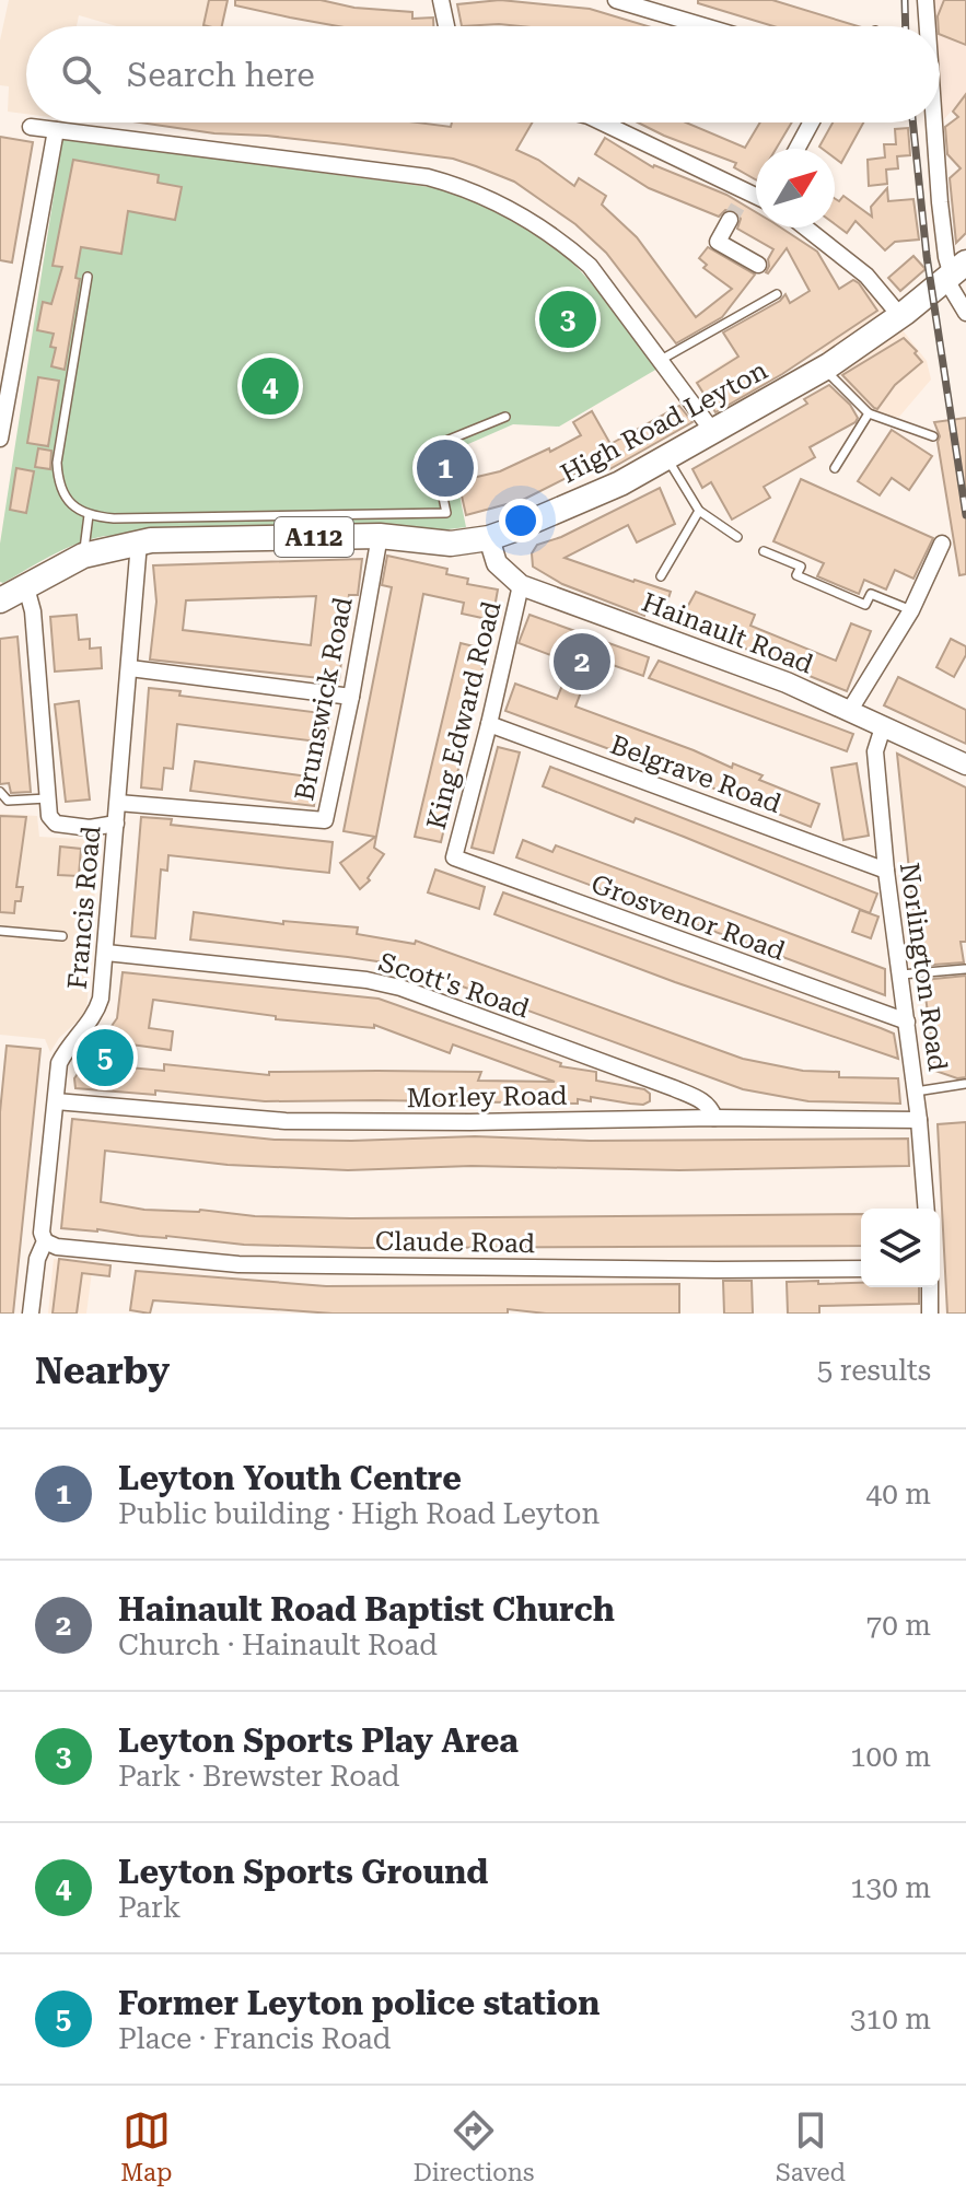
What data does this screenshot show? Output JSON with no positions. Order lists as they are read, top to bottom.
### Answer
{
  "streets": {
    "main road": ["High Road Leyton", "A112"],
    "street": [
      "Hainault Road",
      "Brunswick Road",
      "King Edward Road",
      "Belgrave Road",
      "Francis Road",
      "Grosvenor Road",
      "Norlington Road",
      "Scott's Road",
      "Morley Road",
      "Claude Road"
    ]
  },
  "crossings": [
    ["High Road Leyton", "Hainault Road"],
    ["High Road Leyton", "Brunswick Road"],
    ["High Road Leyton", "Francis Road"],
    ["Hainault Road", "King Edward Road"],
    ["Hainault Road", "Norlington Road"],
    ["Brunswick Road", "Francis Road"],
    ["King Edward Road", "Belgrave Road"],
    ["King Edward Road", "Grosvenor Road"],
    ["Belgrave Road", "Norlington Road"],
    ["Francis Road", "Scott's Road"],
    ["Francis Road", "Morley Road"],
    ["Francis Road", "Claude Road"],
    ["Grosvenor Road", "Norlington Road"],
    ["Norlington Road", "Morley Road"],
    ["Scott's Road", "Morley Road"]
  ],
  "north": "top right",
  "page": {
    "search": "Search here",
    "pins": [
      "3",
      "4",
      "1",
      "2",
      "5"
    ],
    "heading": ["Nearby", "5 results"],
    "list": [
      {
        "mark": "1",
        "name": "Leyton Youth Centre",
        "note": "Public building · High Road Leyton",
        "value": "40 m"
      },
      {
        "mark": "2",
        "name": "Hainault Road Baptist Church",
        "note": "Church · Hainault Road",
        "value": "70 m"
      },
      {
        "mark": "3",
        "name": "Leyton Sports Play Area",
        "note": "Park · Brewster Road",
        "value": "100 m"
      },
      {
        "mark": "4",
        "name": "Leyton Sports Ground",
        "note": "Park",
        "value": "130 m"
      },
      {
        "mark": "5",
        "name": "Former Leyton police station",
        "note": "Place · Francis Road",
        "value": "310 m"
      }
    ],
    "nav": ["Map", "Directions", "Saved"]
  }
}
